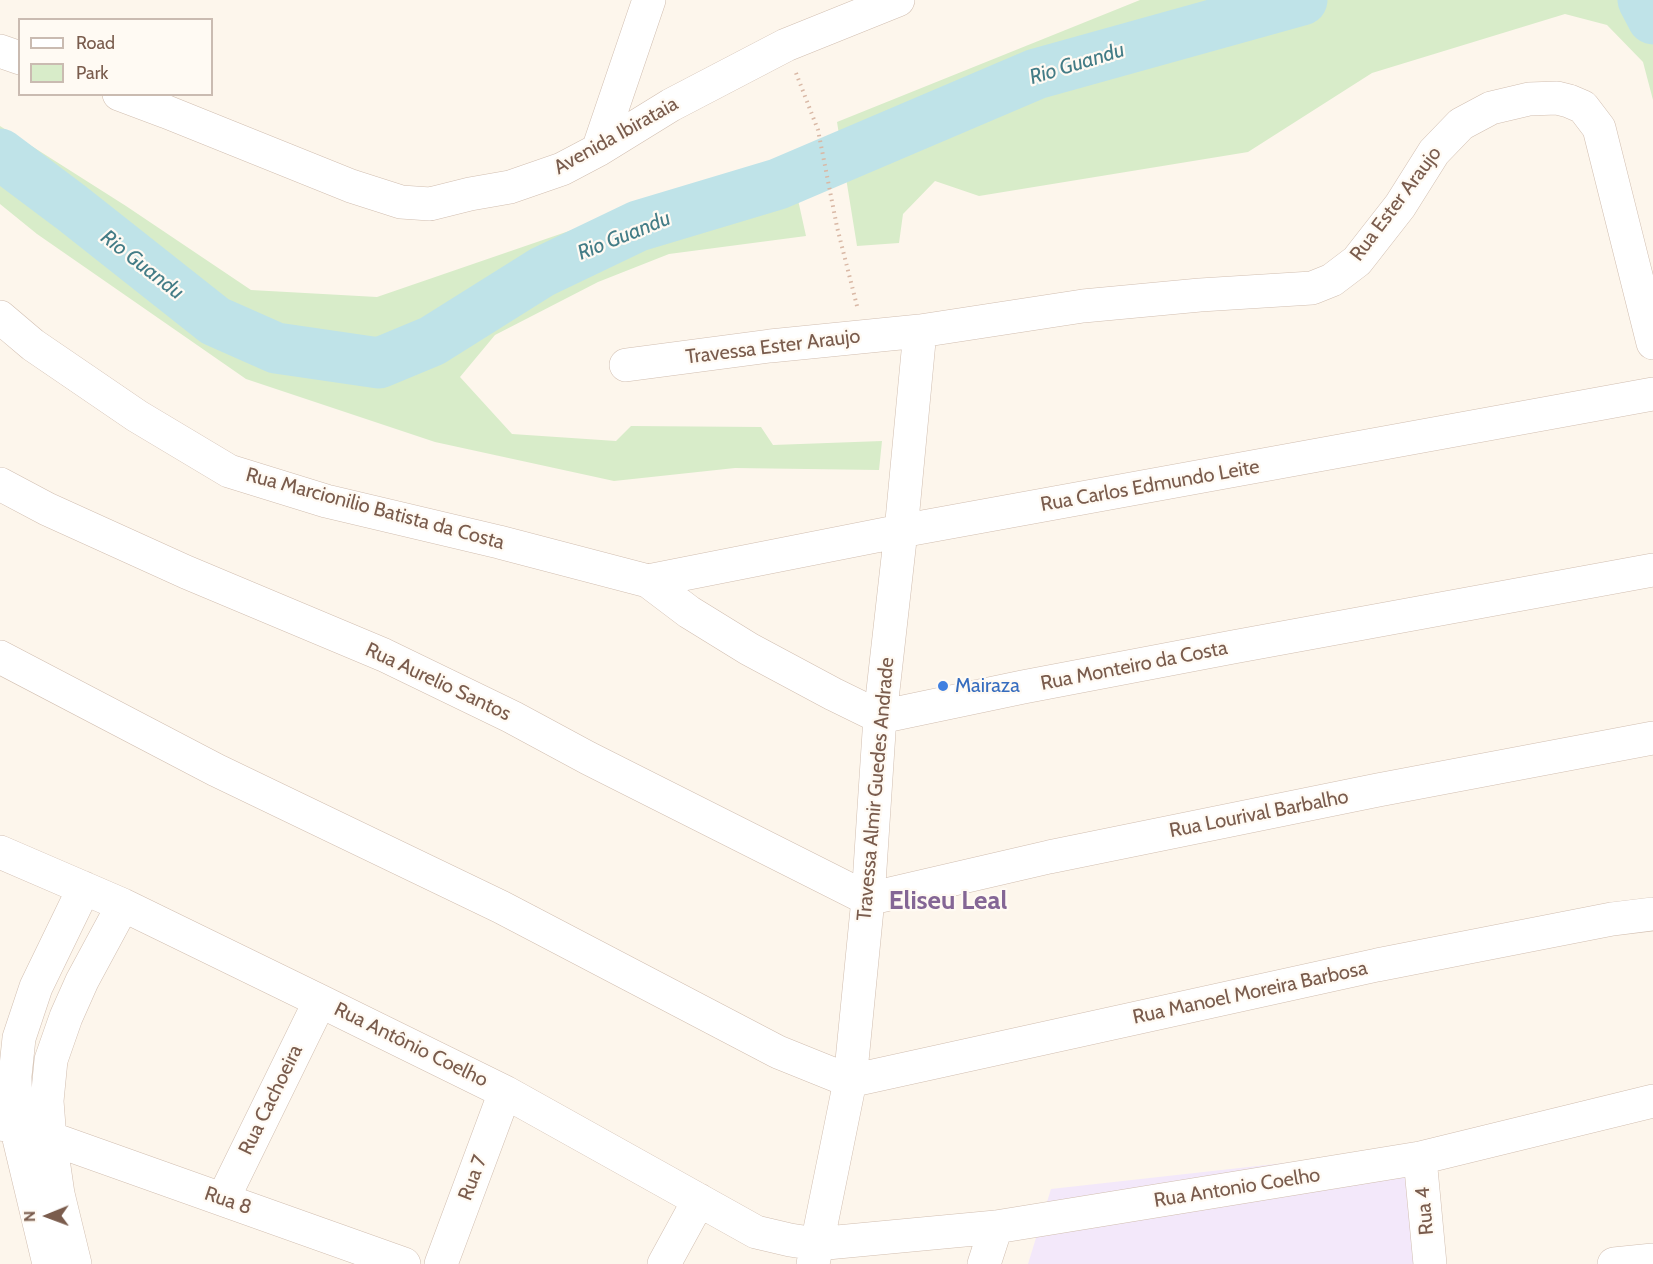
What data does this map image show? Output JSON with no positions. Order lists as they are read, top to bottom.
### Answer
{
  "streets": {
    "street": [
      "Avenida Ibirataia",
      "Rua Ester Araujo",
      "Travessa Ester Araujo",
      "Rua Carlos Edmundo Leite",
      "Rua Marcionilio Batista da Costa",
      "Rua Monteiro da Costa",
      "Rua Aurelio Santos",
      "Travessa Almir Guedes Andrade",
      "Rua Lourival Barbalho",
      "Rua Manoel Moreira Barbosa",
      "Rua Antônio Coelho",
      "Rua Cachoeira",
      "Rua 7",
      "Rua Antonio Coelho",
      "Rua 8",
      "Rua 4"
    ]
  },
  "crossings": [
    ["Rua Ester Araujo", "Travessa Ester Araujo"],
    ["Rua Ester Araujo", "Travessa Almir Guedes Andrade"],
    ["Travessa Ester Araujo", "Travessa Almir Guedes Andrade"],
    ["Rua Carlos Edmundo Leite", "Rua Marcionilio Batista da Costa"],
    ["Rua Carlos Edmundo Leite", "Travessa Almir Guedes Andrade"],
    ["Rua Monteiro da Costa", "Travessa Almir Guedes Andrade"],
    ["Rua Aurelio Santos", "Travessa Almir Guedes Andrade"],
    ["Rua Aurelio Santos", "Rua Lourival Barbalho"],
    ["Travessa Almir Guedes Andrade", "Rua Lourival Barbalho"],
    ["Travessa Almir Guedes Andrade", "Rua Manoel Moreira Barbosa"],
    ["Travessa Almir Guedes Andrade", "Rua Antônio Coelho"],
    ["Travessa Almir Guedes Andrade", "Rua Antonio Coelho"],
    ["Rua Antônio Coelho", "Rua Cachoeira"],
    ["Rua Antônio Coelho", "Rua 7"],
    ["Rua Antônio Coelho", "Rua Antonio Coelho"],
    ["Rua Cachoeira", "Rua 8"],
    ["Rua Antonio Coelho", "Rua 4"]
  ],
  "districts": ["Eliseu Leal"],
  "water": ["Rio Guandu"],
  "places": ["Mairaza"],
  "legend": ["Road", "Park"],
  "north": "left"
}
